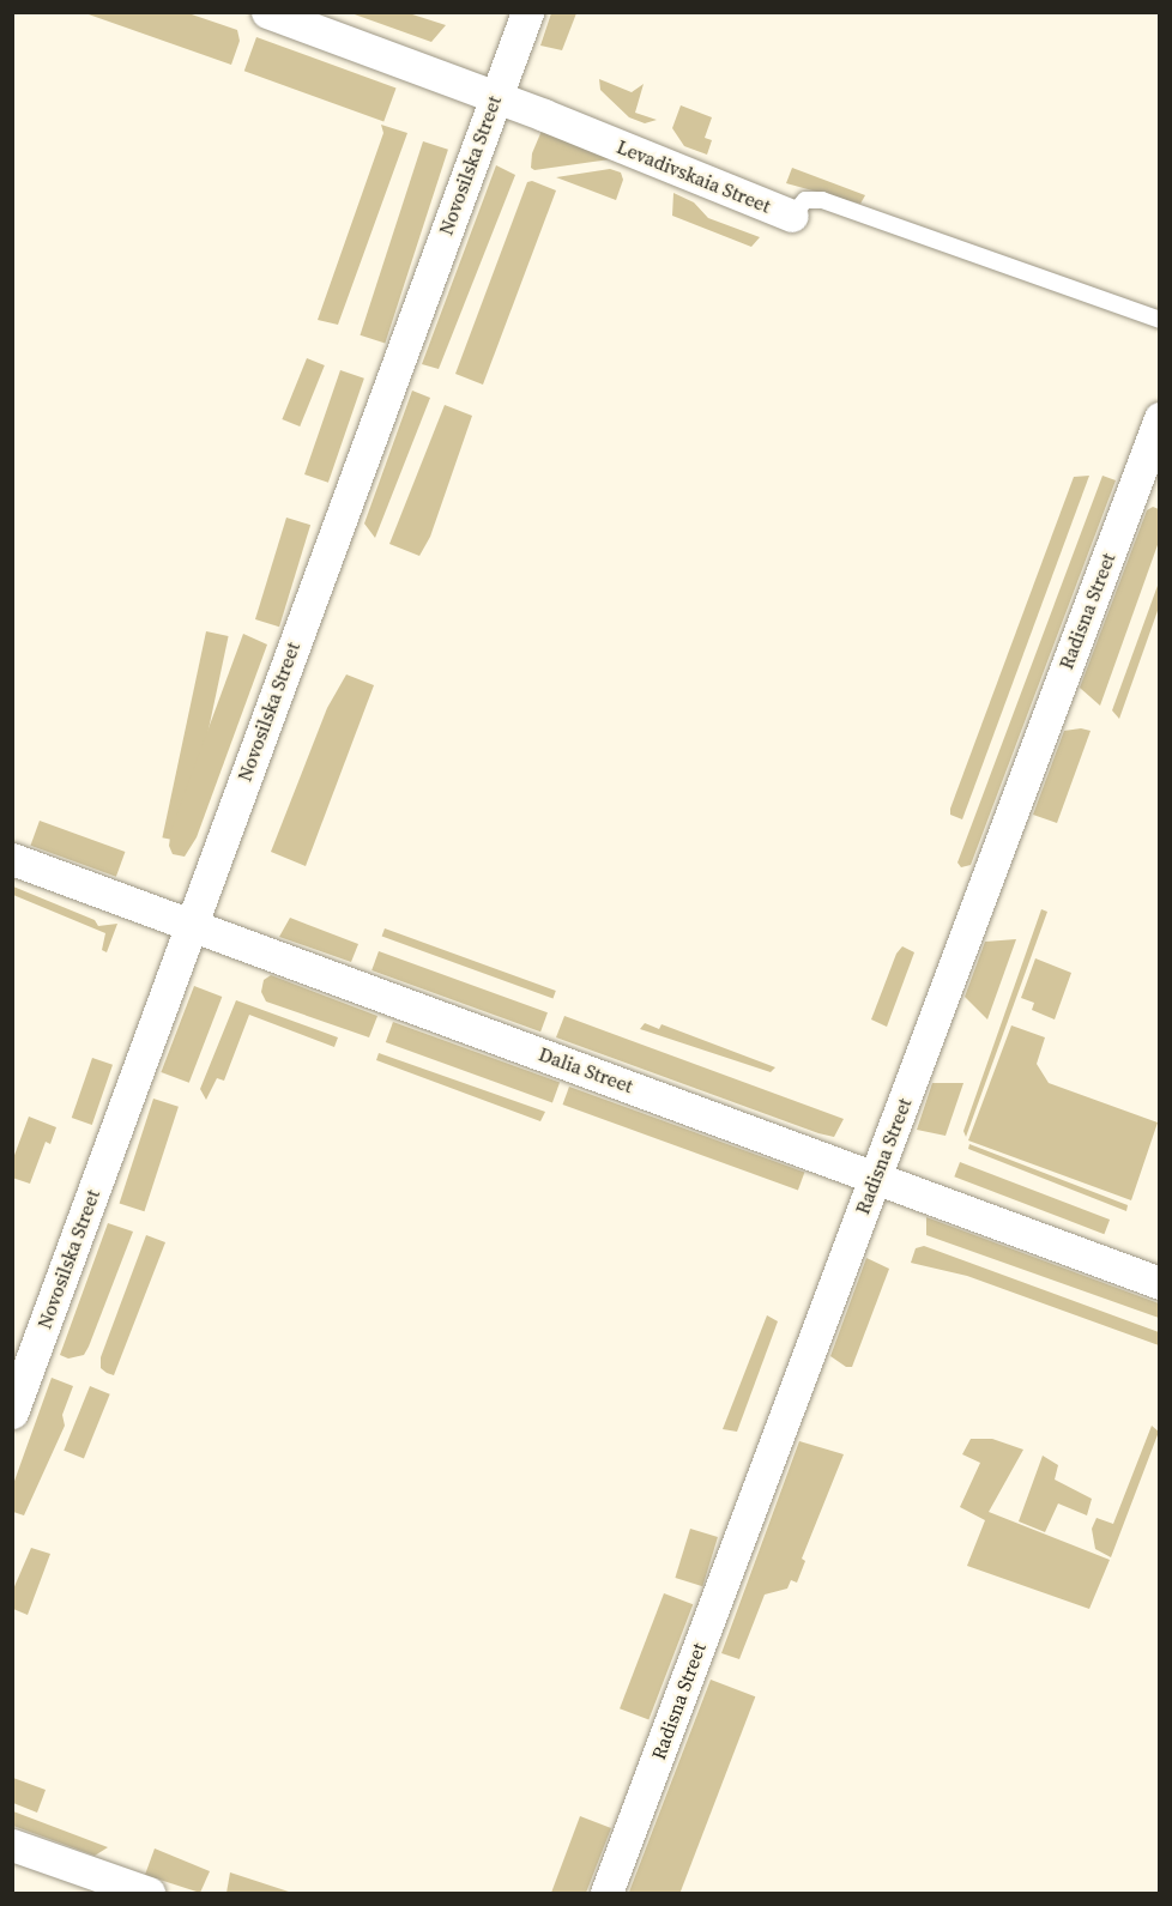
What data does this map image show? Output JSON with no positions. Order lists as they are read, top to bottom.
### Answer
{
  "streets": {
    "street": [
      "Novosilska Street",
      "Levadivskaia Street",
      "Radisna Street",
      "Dalia Street"
    ]
  },
  "crossings": [
    ["Novosilska Street", "Levadivskaia Street"],
    ["Novosilska Street", "Dalia Street"],
    ["Radisna Street", "Dalia Street"]
  ]
}
